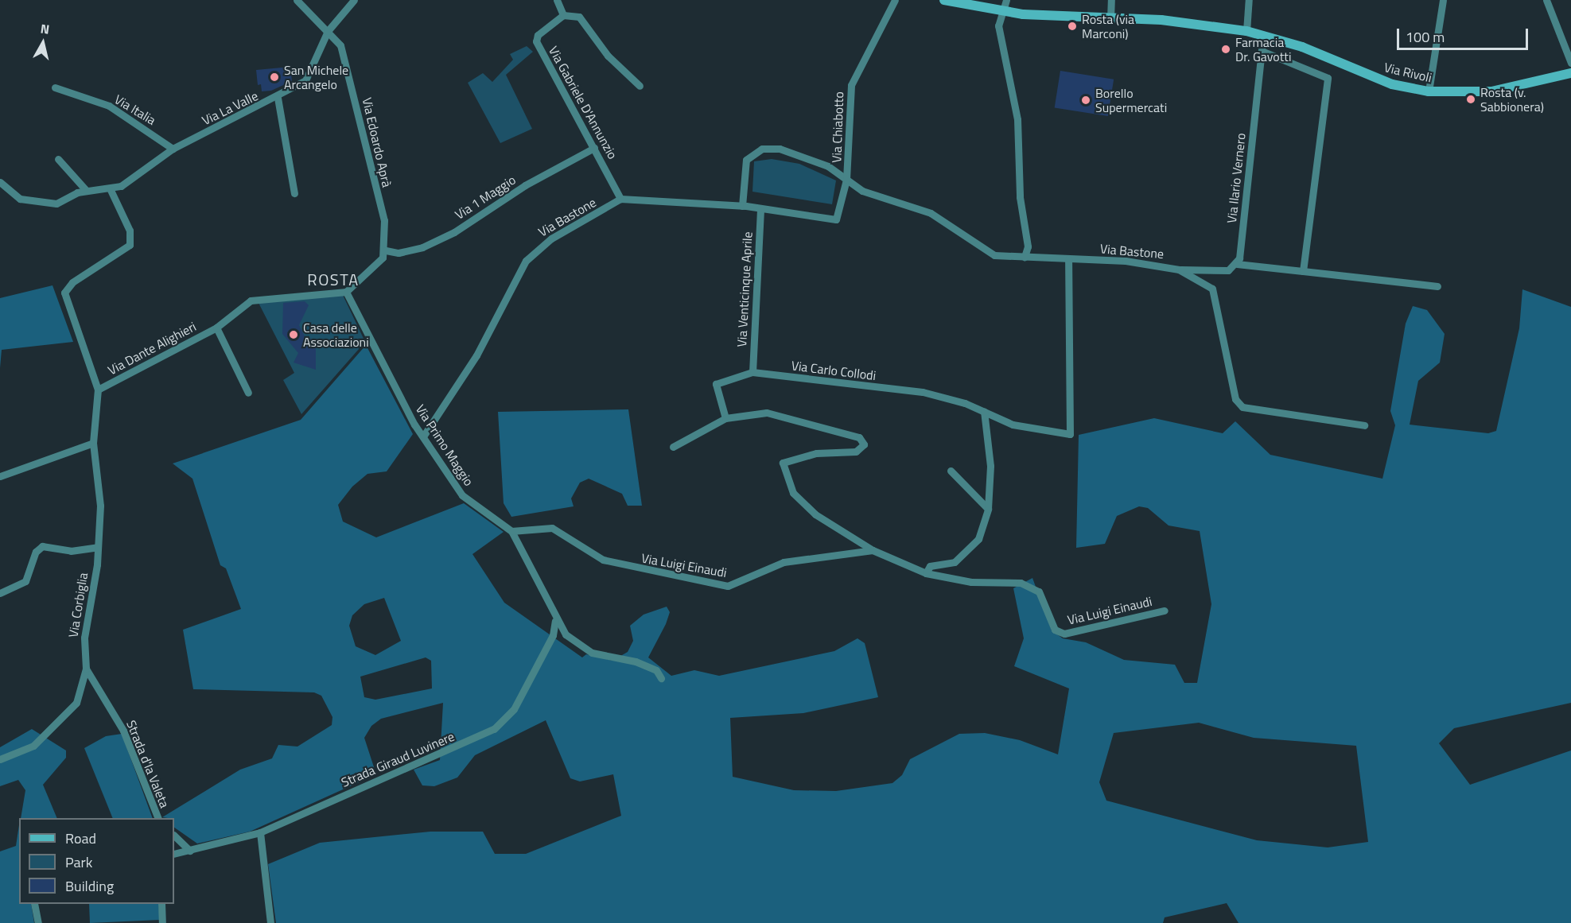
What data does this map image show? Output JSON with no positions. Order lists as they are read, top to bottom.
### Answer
{
  "streets": {
    "street": [
      "Via Rivoli",
      "Via Gabriele D'Annunzio",
      "Via La Valle",
      "Via Italia",
      "Via Chiabotto",
      "Via Edoardo Aprà",
      "Via Ilario Vernero",
      "Via 1 Maggio",
      "Via Bastone",
      "Via Venticinque Aprile",
      "Via Dante Alighieri",
      "Via Carlo Collodi",
      "Via Primo Maggio",
      "Via Luigi Einaudi",
      "Via Corbiglia",
      "Strada Giraud Luvinere",
      "Strada d'la Valeta"
    ]
  },
  "crossings": [
    ["Via Rivoli", "Via Ilario Vernero"],
    ["Via Gabriele D'Annunzio", "Via 1 Maggio"],
    ["Via Gabriele D'Annunzio", "Via Bastone"],
    ["Via La Valle", "Via Italia"],
    ["Via La Valle", "Via Corbiglia"],
    ["Via Chiabotto", "Via Bastone"],
    ["Via Edoardo Aprà", "Via 1 Maggio"],
    ["Via Bastone", "Via Carlo Collodi"],
    ["Via Bastone", "Via Primo Maggio"],
    ["Via Venticinque Aprile", "Via Carlo Collodi"],
    ["Via Dante Alighieri", "Via Primo Maggio"],
    ["Via Dante Alighieri", "Via Corbiglia"],
    ["Via Primo Maggio", "Via Luigi Einaudi"],
    ["Via Primo Maggio", "Strada Giraud Luvinere"],
    ["Via Corbiglia", "Strada d'la Valeta"]
  ],
  "districts": ["ROSTA"],
  "places": [
    "Rosta (via Marconi)",
    "Farmacia Dr. Gavotti",
    "San Michele Arcangelo",
    "Rosta (v. Sabbionera)",
    "Borello Supermercati",
    "Casa delle Associazioni"
  ],
  "legend": ["Road", "Park", "Building"],
  "scale_bar": "100 m",
  "north": "top"
}
